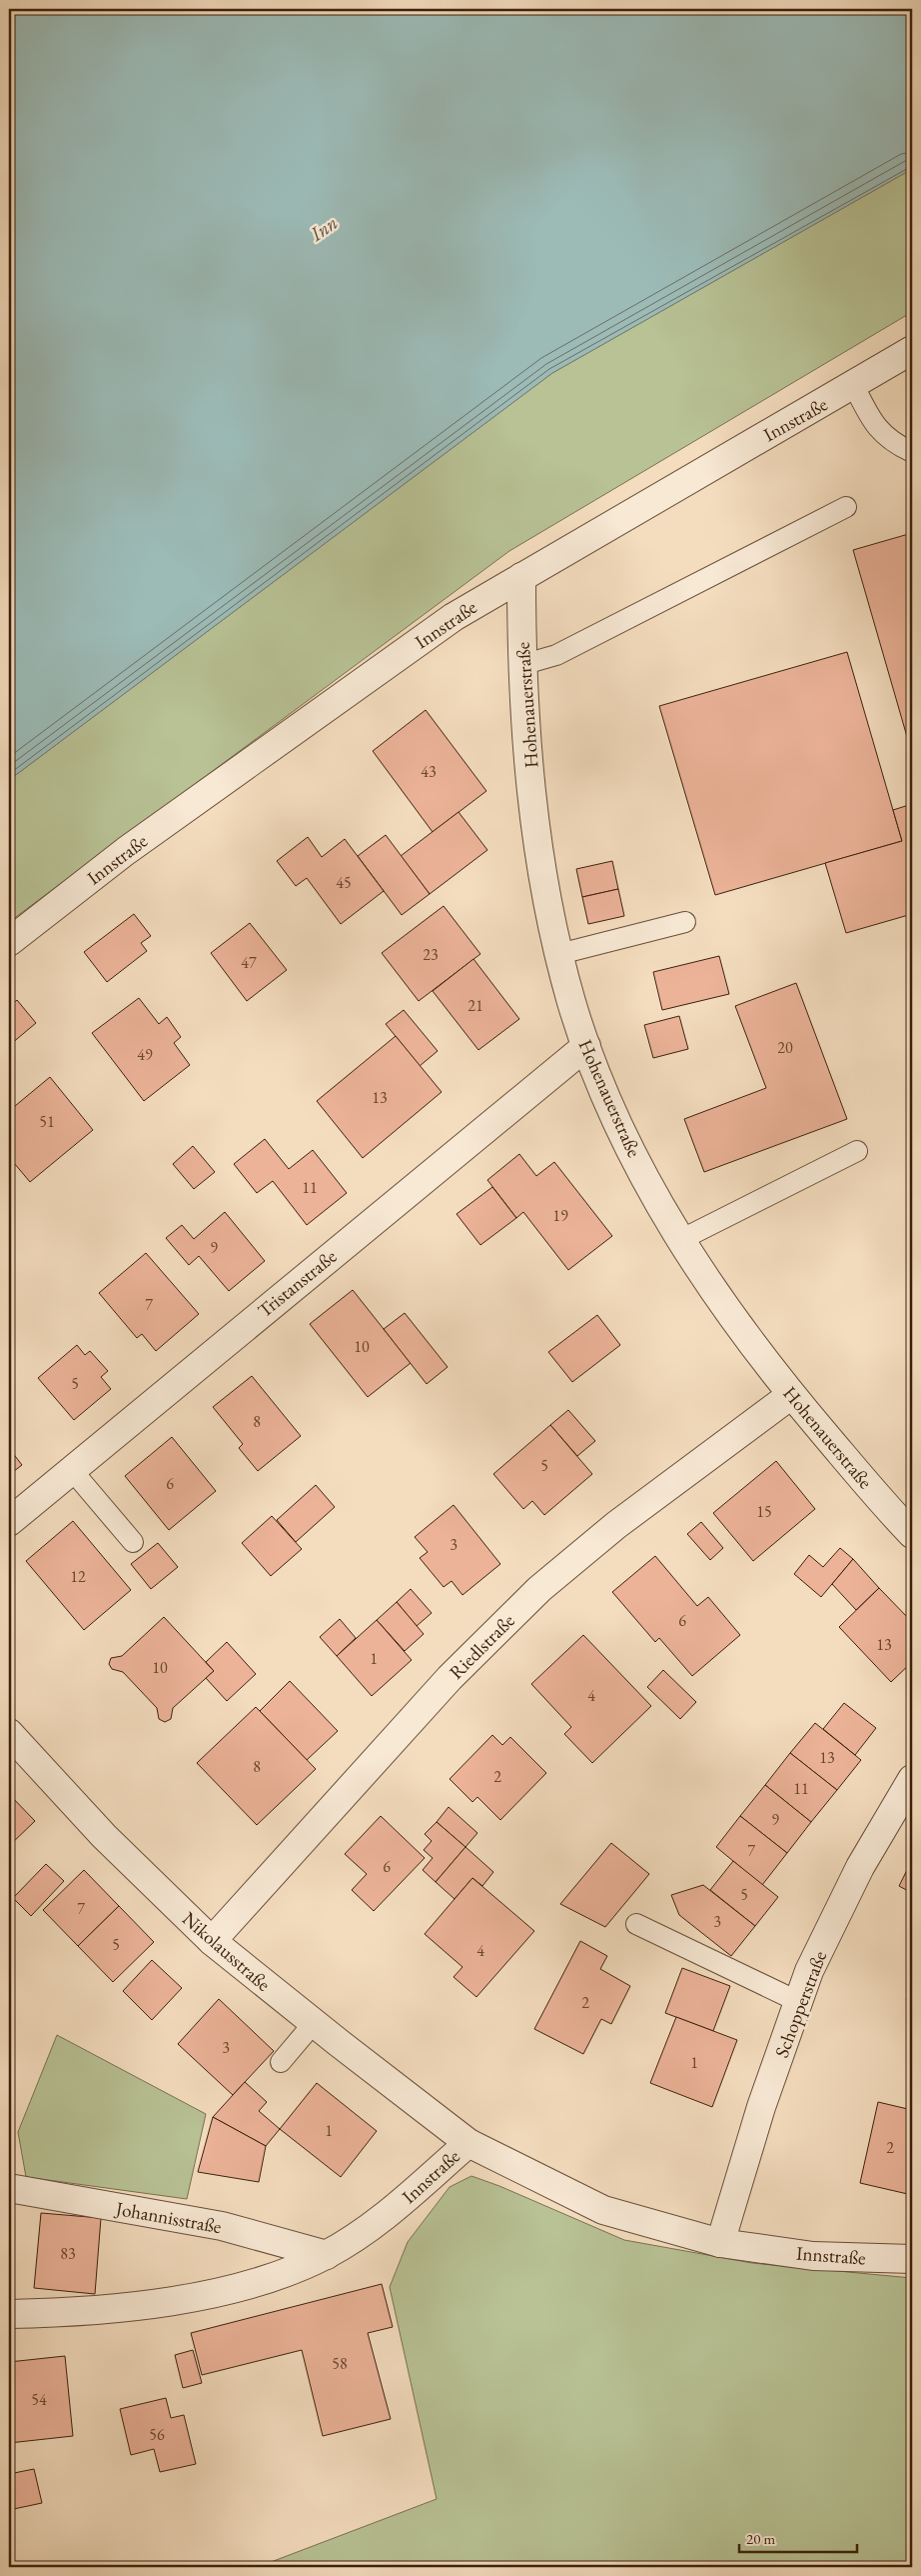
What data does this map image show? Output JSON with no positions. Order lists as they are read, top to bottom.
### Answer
{
  "streets": {
    "street": [
      "Innstraße",
      "Hohenauerstraße",
      "Tristanstraße",
      "Riedlstraße",
      "Nikolausstraße",
      "Schopperstraße",
      "Johannisstraße"
    ]
  },
  "crossings": [
    ["Innstraße", "Hohenauerstraße"],
    ["Innstraße", "Nikolausstraße"],
    ["Innstraße", "Schopperstraße"],
    ["Innstraße", "Johannisstraße"],
    ["Hohenauerstraße", "Tristanstraße"],
    ["Hohenauerstraße", "Riedlstraße"],
    ["Riedlstraße", "Nikolausstraße"]
  ],
  "water": ["Inn"],
  "house_numbers": [
    "43",
    "45",
    "23",
    "47",
    "21",
    "20",
    "49",
    "13",
    "51",
    "11",
    "19",
    "9",
    "7",
    "10",
    "5",
    "8",
    "5",
    "6",
    "15",
    "3",
    "12",
    "6",
    "13",
    "1",
    "10",
    "4",
    "13",
    "8",
    "2",
    "11",
    "9",
    "7",
    "6",
    "5",
    "7",
    "3",
    "5",
    "4",
    "2",
    "3",
    "1",
    "1",
    "2",
    "83",
    "58",
    "54",
    "56"
  ],
  "scale_bar": "20 m"
}
